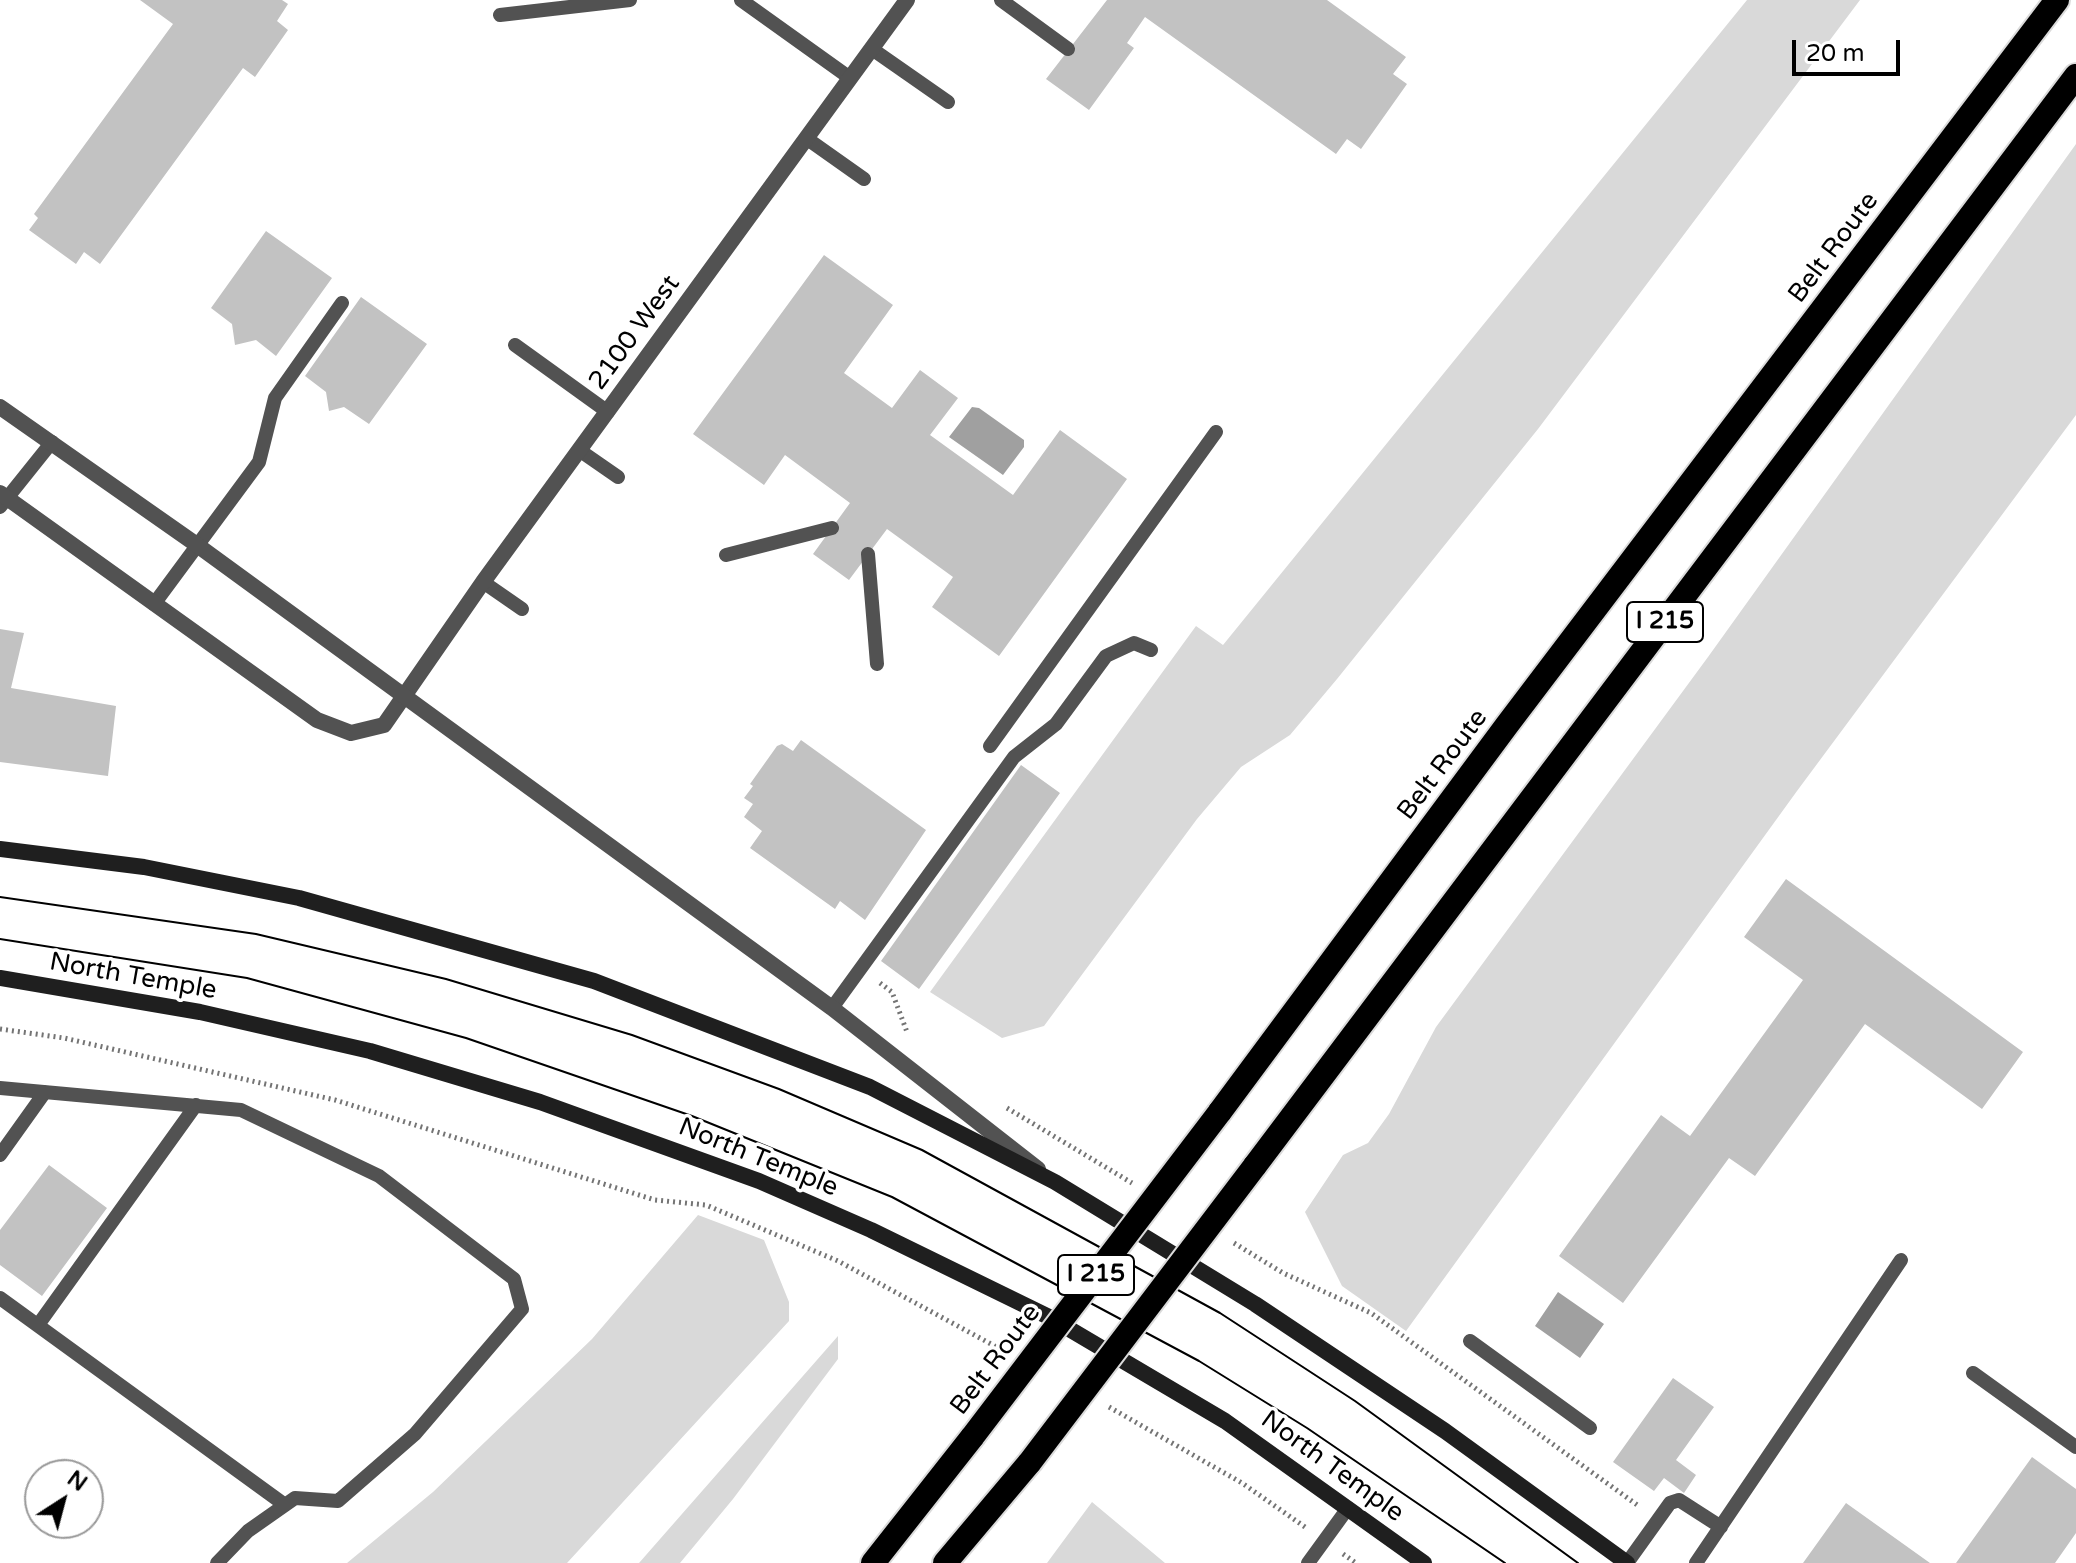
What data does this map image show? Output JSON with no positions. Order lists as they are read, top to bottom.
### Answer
{
  "streets": {
    "highway": ["Belt Route", "I 215"],
    "main road": ["North Temple"],
    "street": ["2100 West"]
  },
  "scale_bar": "20 m",
  "north": "top right"
}
